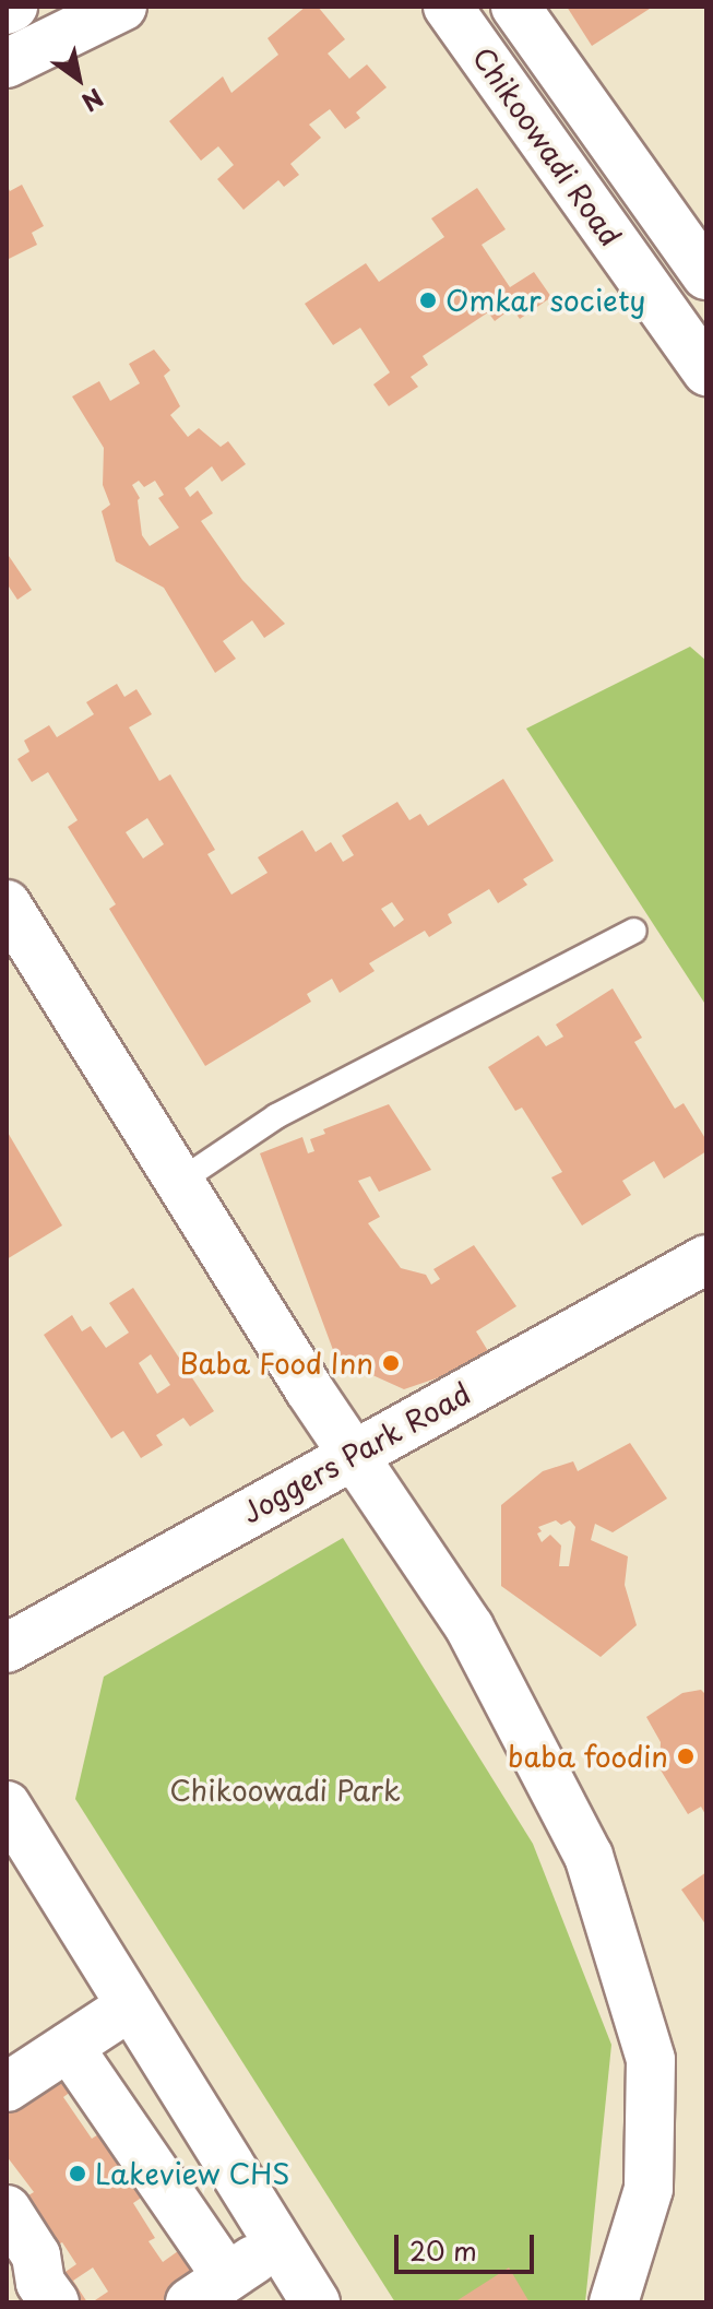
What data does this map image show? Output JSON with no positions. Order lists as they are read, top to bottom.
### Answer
{
  "streets": {
    "street": ["Chikoowadi Road", "Joggers Park Road"]
  },
  "parks": ["Chikoowadi Park"],
  "places": [
    "Omkar society",
    "Baba Food Inn",
    "baba foodin",
    "Lakeview CHS"
  ],
  "scale_bar": "20 m",
  "north": "bottom right"
}
